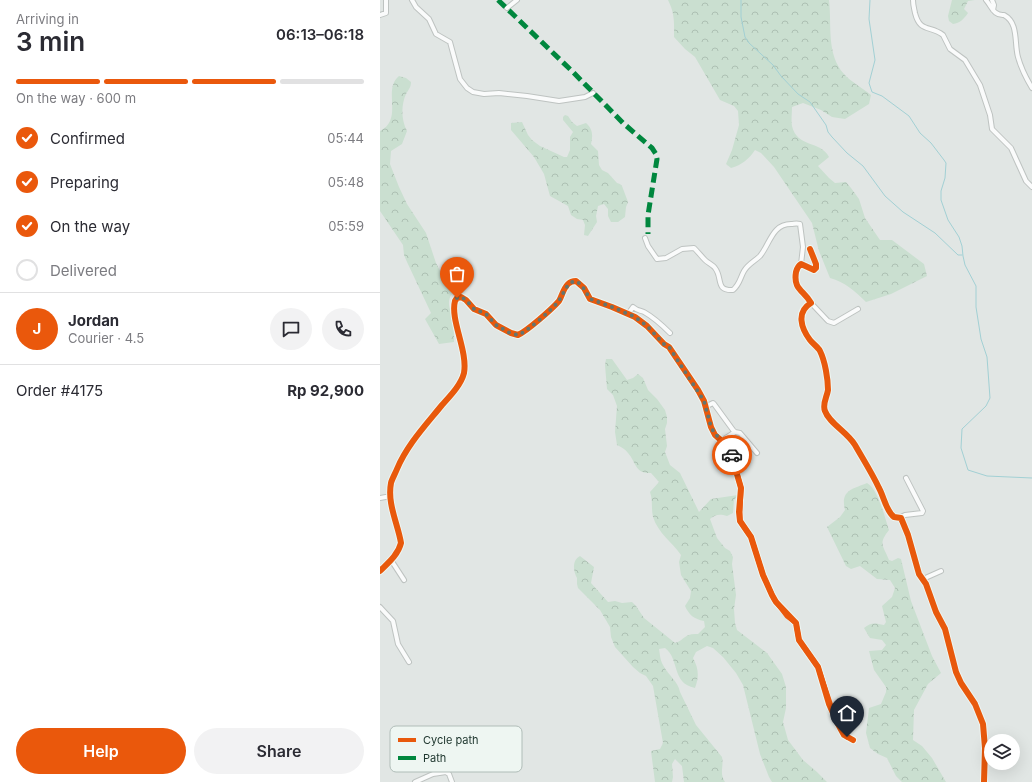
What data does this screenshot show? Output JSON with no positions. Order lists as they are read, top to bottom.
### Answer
{
  "legend": ["Cycle path", "Path"],
  "page": {
    "heading": ["3 min", "Arriving in", "06:13–06:18"],
    "panel": [
      "Jordan",
      "Courier · 4.5",
      "Order #4175",
      "Rp 92,900"
    ],
    "bar": "On the way · 600 m",
    "list": [
      ["Confirmed", "05:44"],
      ["Preparing", "05:48"],
      ["On the way", "05:59"],
      "Delivered"
    ],
    "round": "J",
    "buttons": ["Help", "Share"]
  }
}
